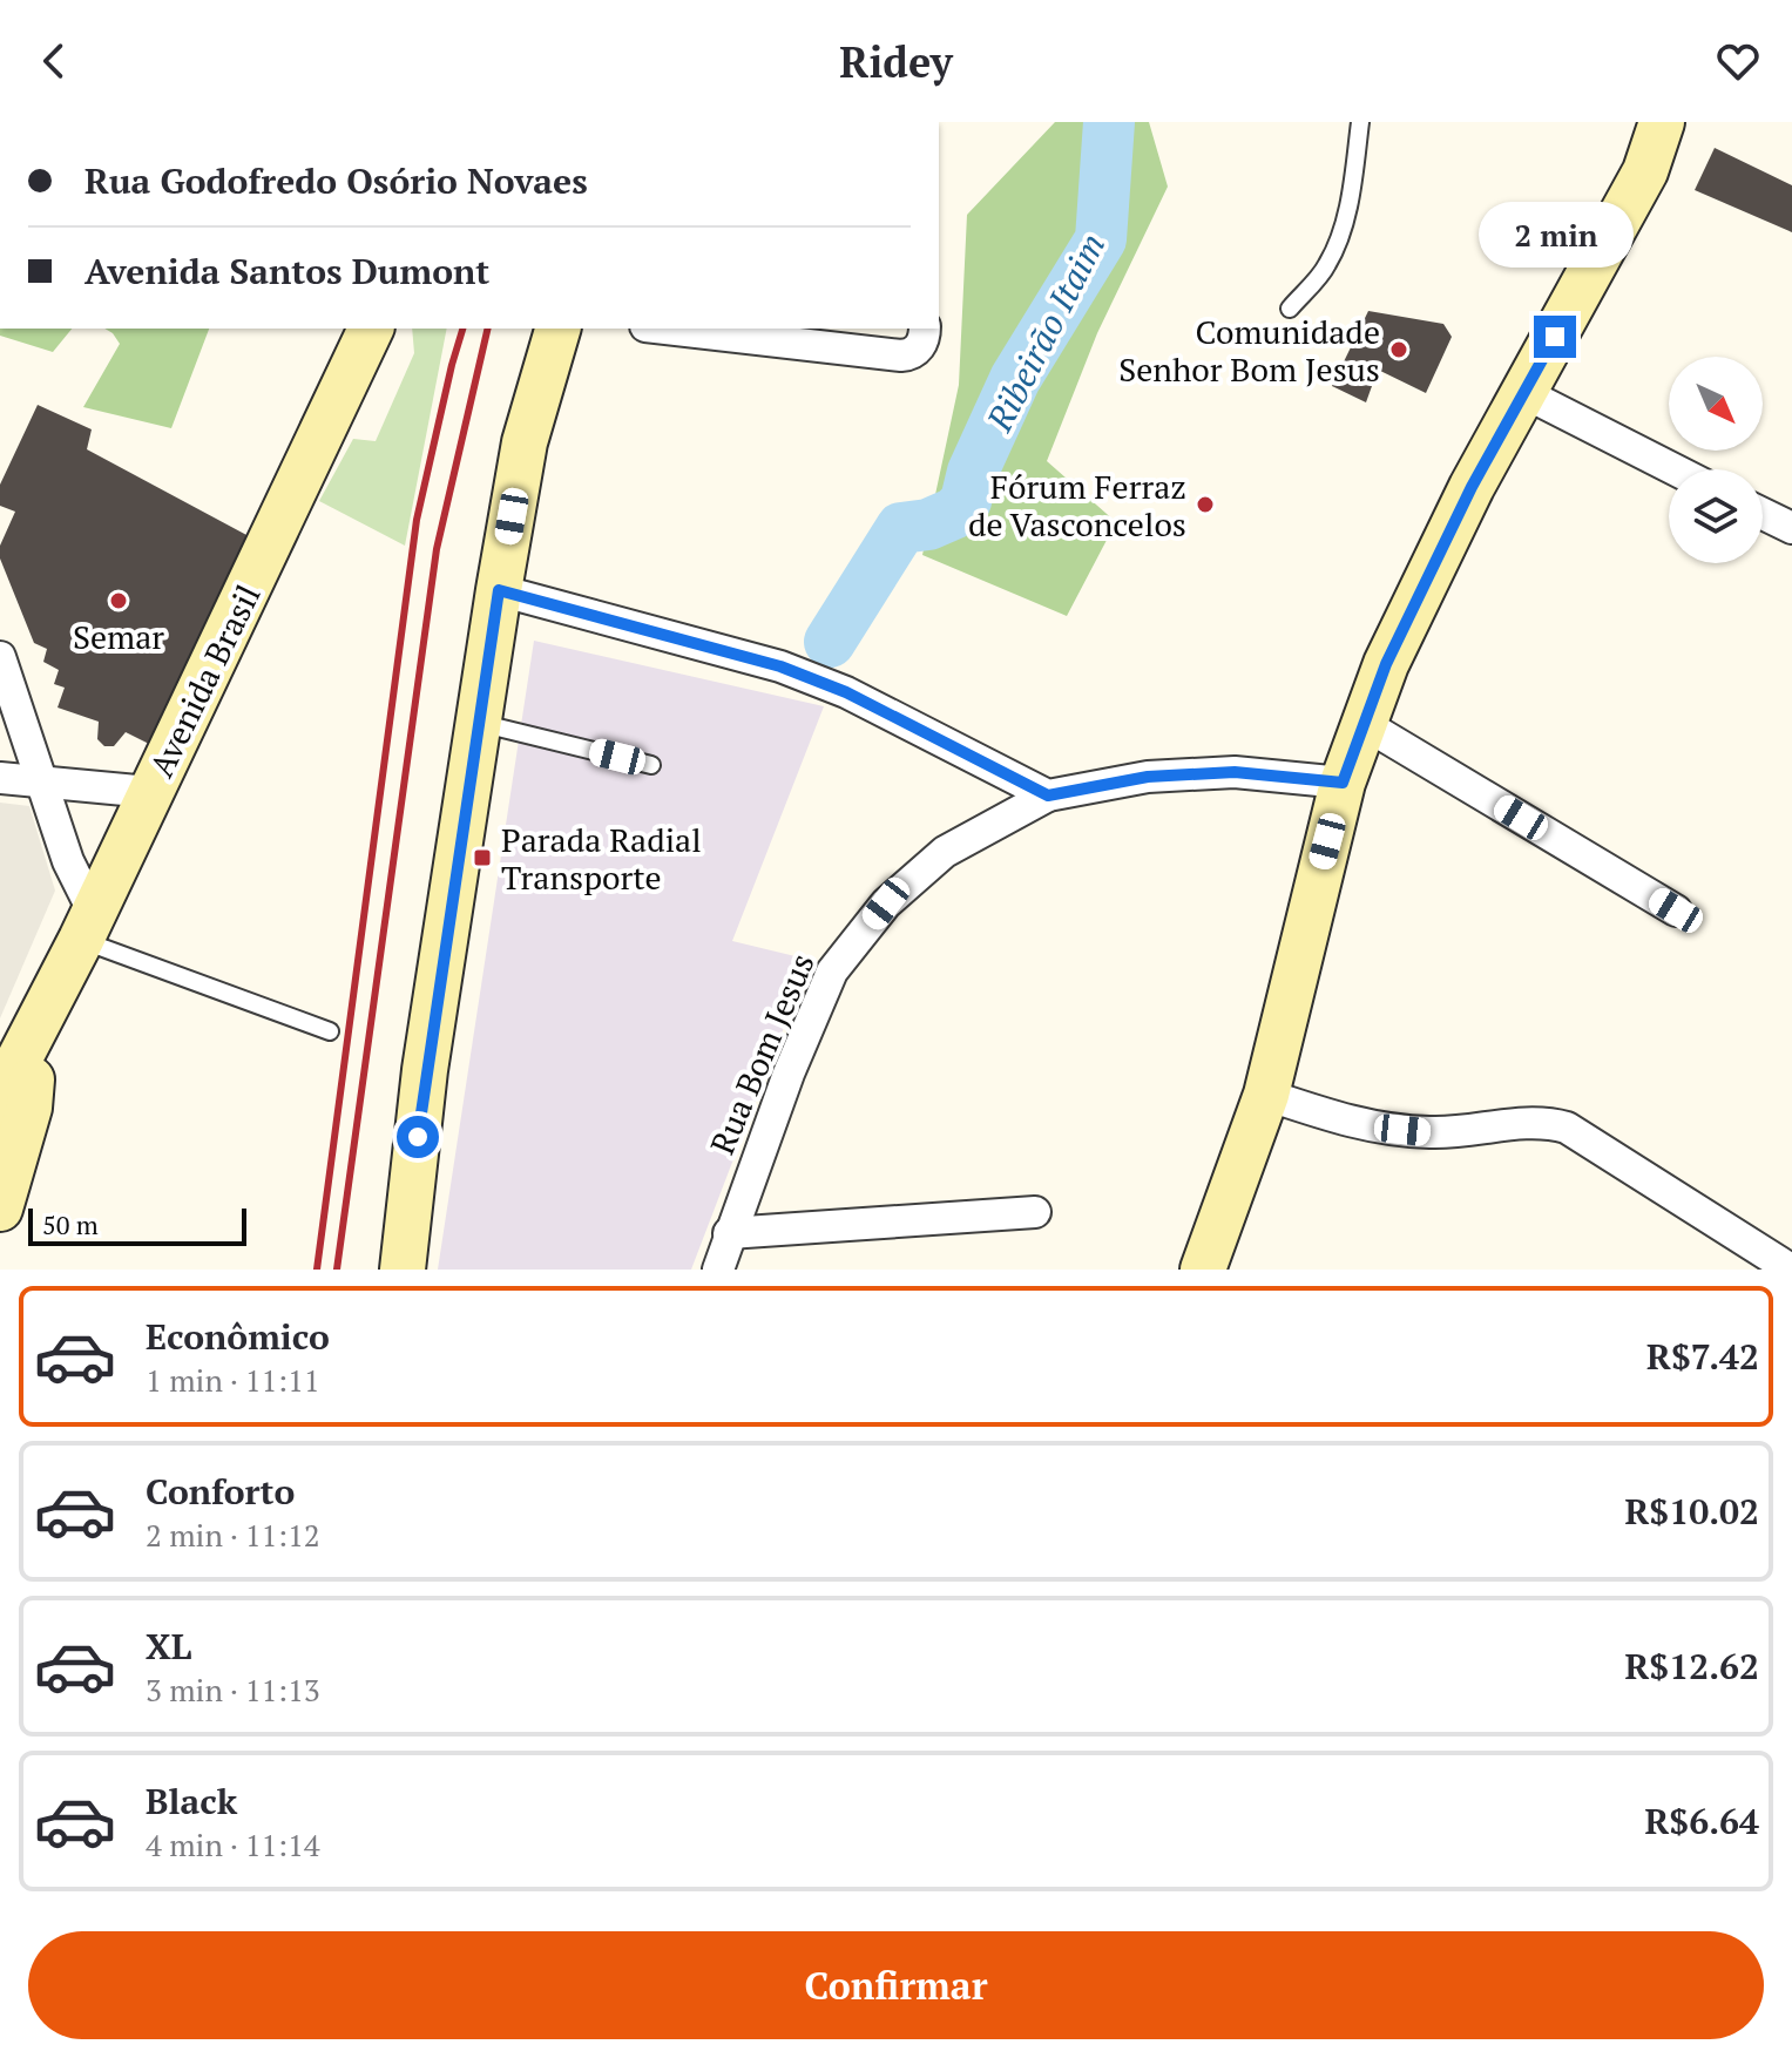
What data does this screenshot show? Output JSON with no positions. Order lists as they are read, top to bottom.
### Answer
{
  "streets": {
    "main road": ["Avenida Brasil"],
    "street": ["Rua Bom Jesus"]
  },
  "water": ["Ribeirão Itaim"],
  "places": {
    "other": ["Comunidade Senhor Bom Jesus", "Fórum Ferraz de Vasconcelos", "Semar"],
    "transit": ["Parada Radial Transporte"]
  },
  "scale_bar": "50 m",
  "north": "bottom right",
  "page": {
    "header": "Ridey",
    "banner": ["Rua Godofredo Osório Novaes", "Avenida Santos Dumont"],
    "bubble": "2 min",
    "scale": "50 m",
    "list": [
      {
        "name": "Econômico",
        "note": "1 min · 11:11",
        "value": "R$7.42"
      },
      {
        "name": "Conforto",
        "note": "2 min · 11:12",
        "value": "R$10.02"
      },
      {
        "name": "XL",
        "note": "3 min · 11:13",
        "value": "R$12.62"
      },
      {
        "name": "Black",
        "note": "4 min · 11:14",
        "value": "R$6.64"
      }
    ],
    "buttons": "Confirmar"
  }
}
